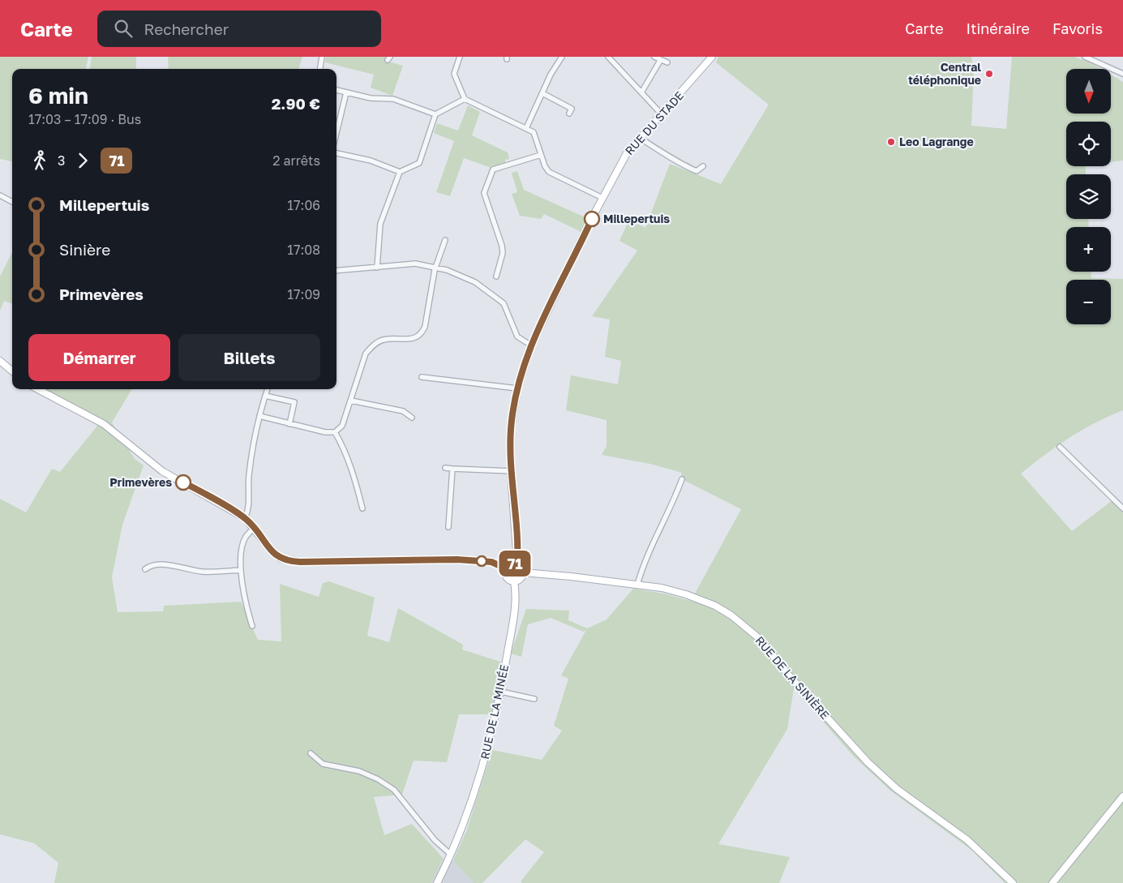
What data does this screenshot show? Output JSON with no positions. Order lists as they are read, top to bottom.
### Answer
{
  "streets": {
    "street": ["RUE DU STADE", "RUE DE LA SINIÈRE", "RUE DE LA MINÉE"]
  },
  "crossings": [
    ["RUE DU STADE", "RUE DE LA SINIÈRE"],
    ["RUE DU STADE", "RUE DE LA MINÉE"],
    ["RUE DE LA SINIÈRE", "RUE DE LA MINÉE"]
  ],
  "places": [
    "Central téléphonique",
    "Leo Lagrange",
    "Millepertuis",
    "Primevères"
  ],
  "lines": ["bus line 71"],
  "north": "bottom",
  "page": {
    "header": "Carte",
    "search": "Rechercher",
    "nav": ["Carte", "Itinéraire", "Favoris"],
    "on_map": "71",
    "map_buttons": ["+", "−"],
    "heading": ["6 min", "17:03 – 17:09 · Bus", "2.90 €"],
    "legs": ["3", "71", "2 arrêts"],
    "list": [
      {
        "name": "Millepertuis",
        "value": "17:06"
      },
      {
        "name": "Sinière",
        "value": "17:08"
      },
      {
        "name": "Primevères",
        "value": "17:09"
      }
    ],
    "buttons": ["Démarrer", "Billets"]
  }
}
